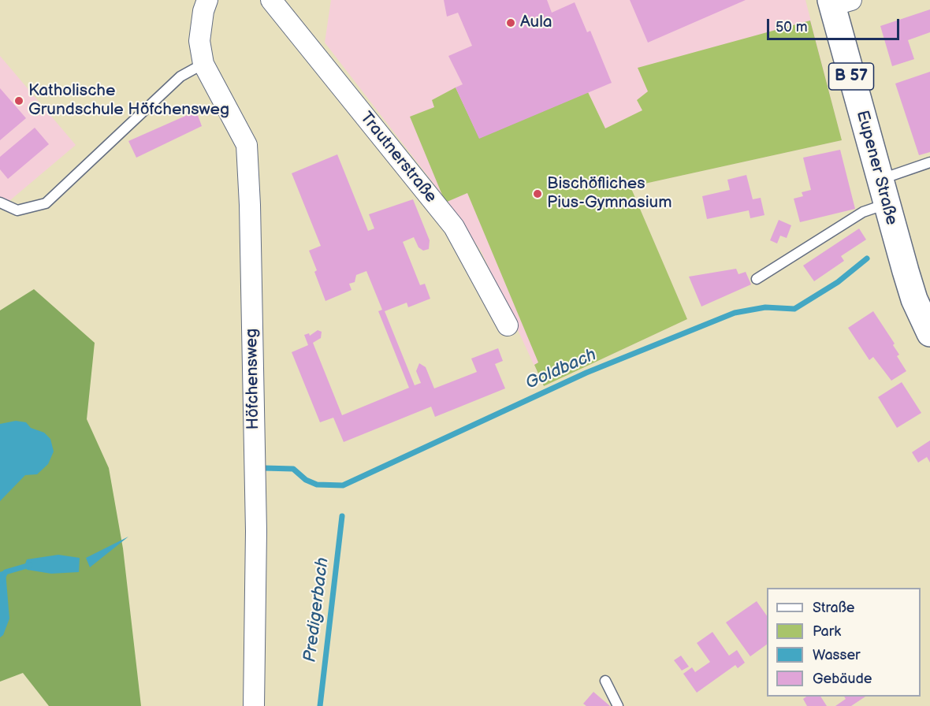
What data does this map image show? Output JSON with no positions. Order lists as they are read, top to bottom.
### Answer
{
  "streets": {
    "main road": ["B 57", "Eupener Straße"],
    "street": ["Trautnerstraße", "Höfchensweg"]
  },
  "water": ["Goldbach", "Predigerbach"],
  "places": ["Aula", "Katholische Grundschule Höfchensweg", "Bischöfliches Pius-Gymnasium"],
  "legend": [
    "Straße",
    "Park",
    "Wasser",
    "Gebäude"
  ],
  "scale_bar": "50 m"
}
